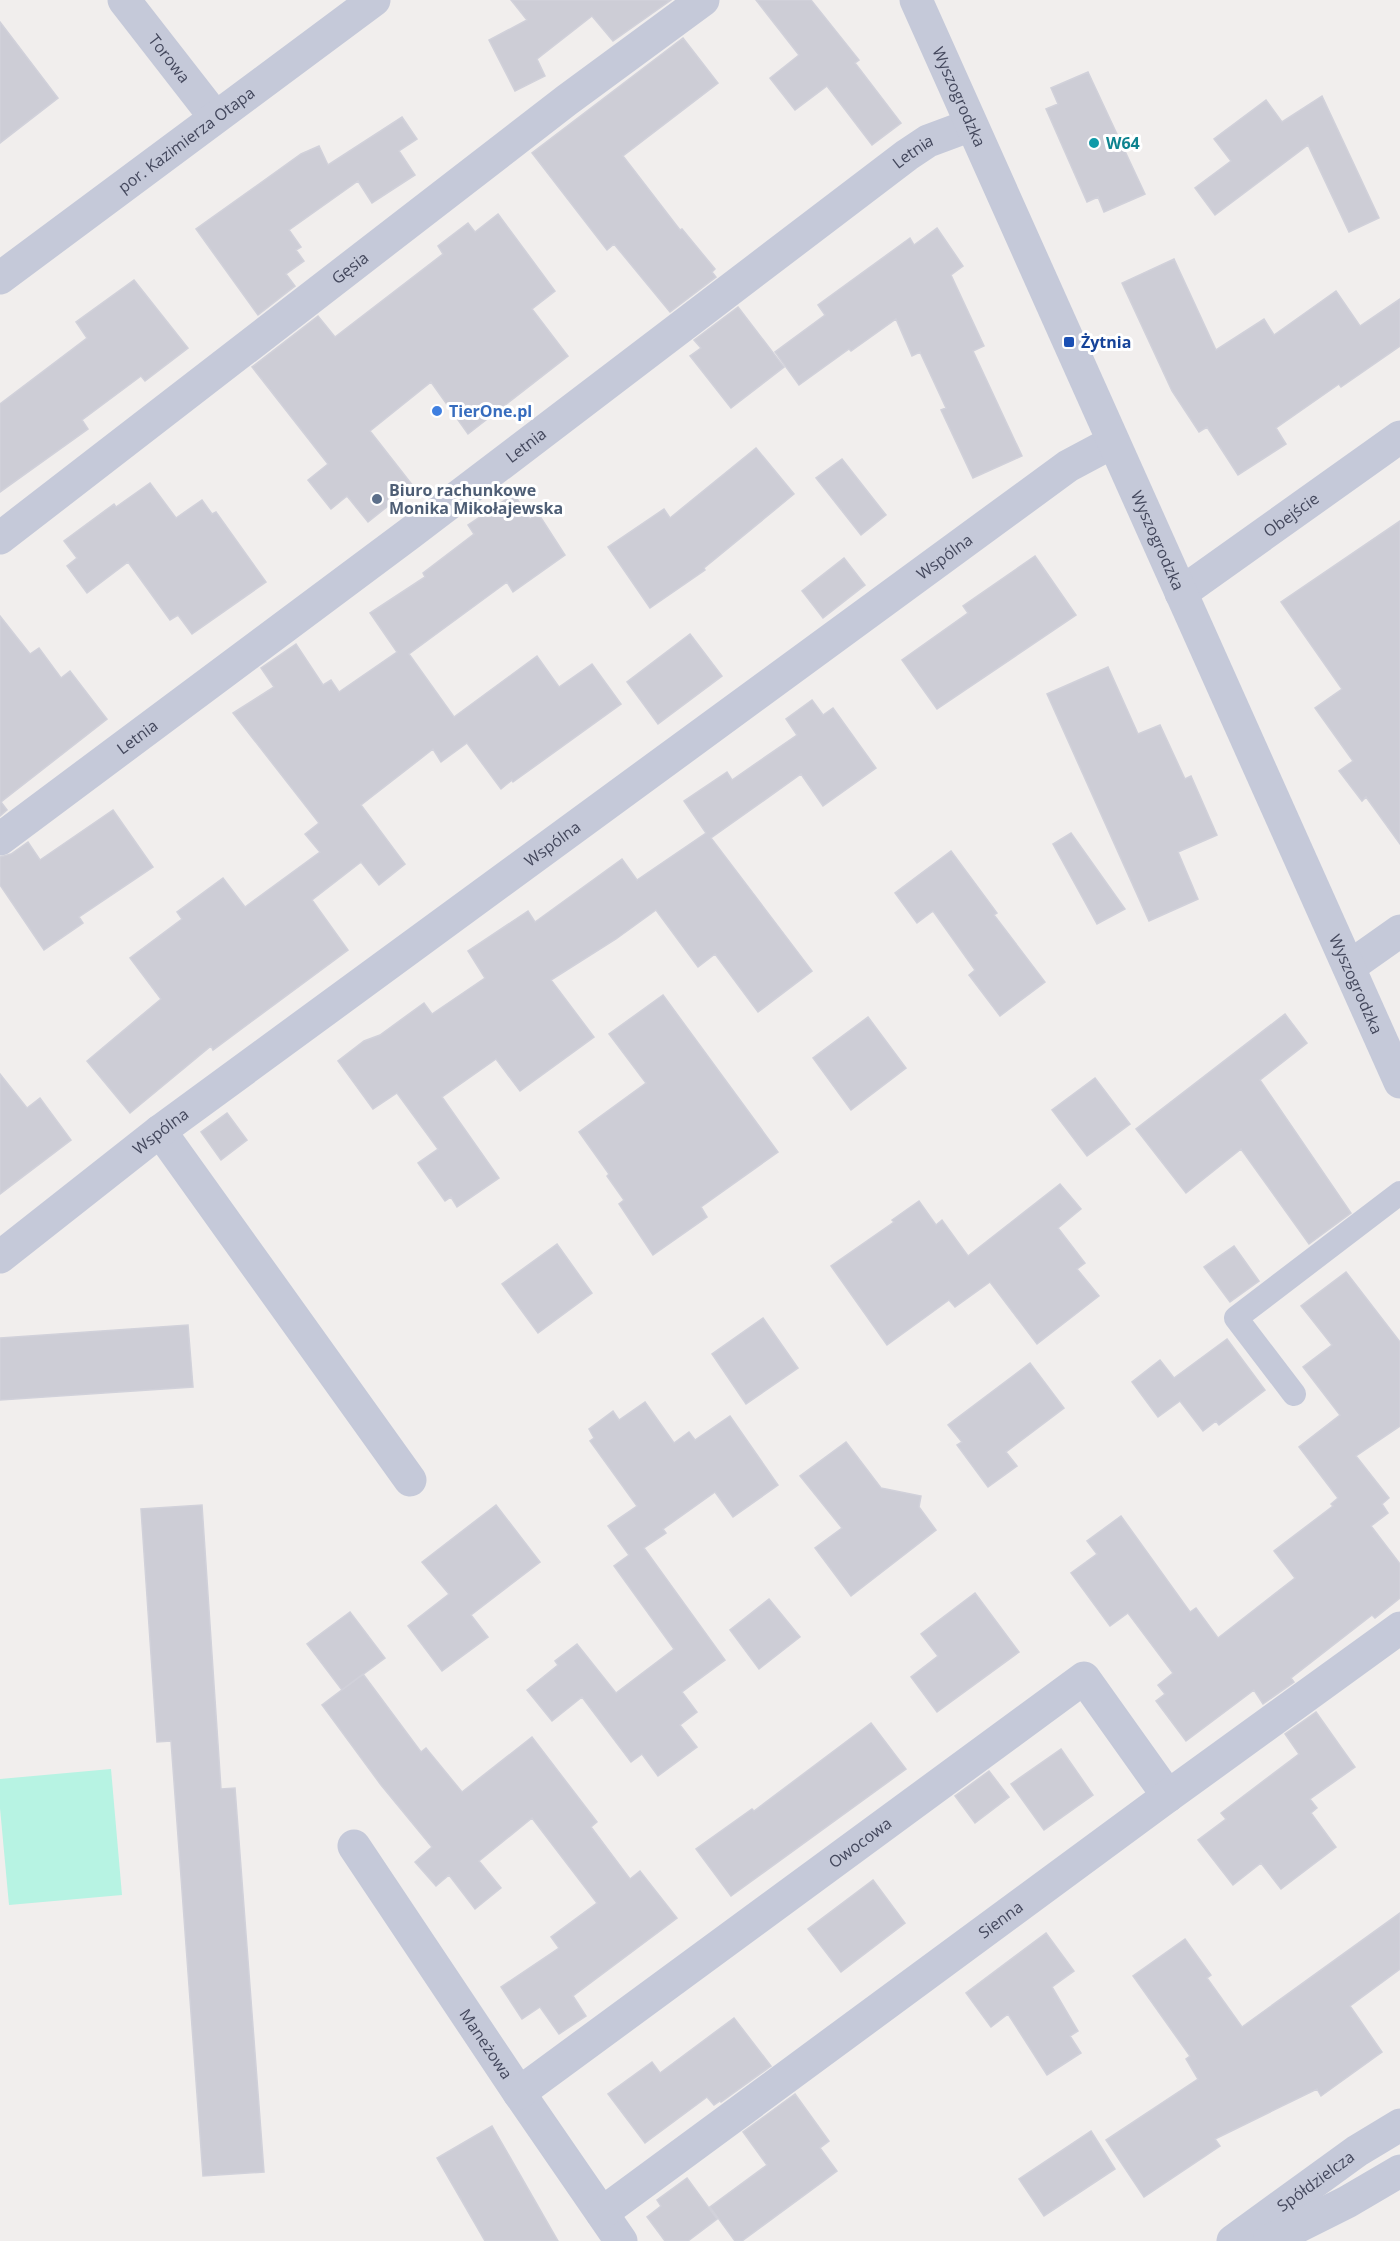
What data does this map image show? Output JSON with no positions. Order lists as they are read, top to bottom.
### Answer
{
  "streets": {
    "street": [
      "Torowa",
      "Wyszogrodzka",
      "por. Kazimierza Otapa",
      "Letnia",
      "Gęsia",
      "Obejście",
      "Wspólna",
      "Owocowa",
      "Sienna",
      "Maneżowa",
      "Spółdzielcza"
    ]
  },
  "crossings": [
    ["Torowa", "por. Kazimierza Otapa"],
    ["Wyszogrodzka", "Letnia"],
    ["Wyszogrodzka", "Obejście"],
    ["Wyszogrodzka", "Wspólna"],
    ["Owocowa", "Sienna"],
    ["Owocowa", "Maneżowa"],
    ["Sienna", "Maneżowa"]
  ],
  "places": {
    "other": ["W64", "TierOne.pl", "Biuro rachunkowe Monika Mikołajewska"],
    "transit": ["Żytnia"]
  }
}
